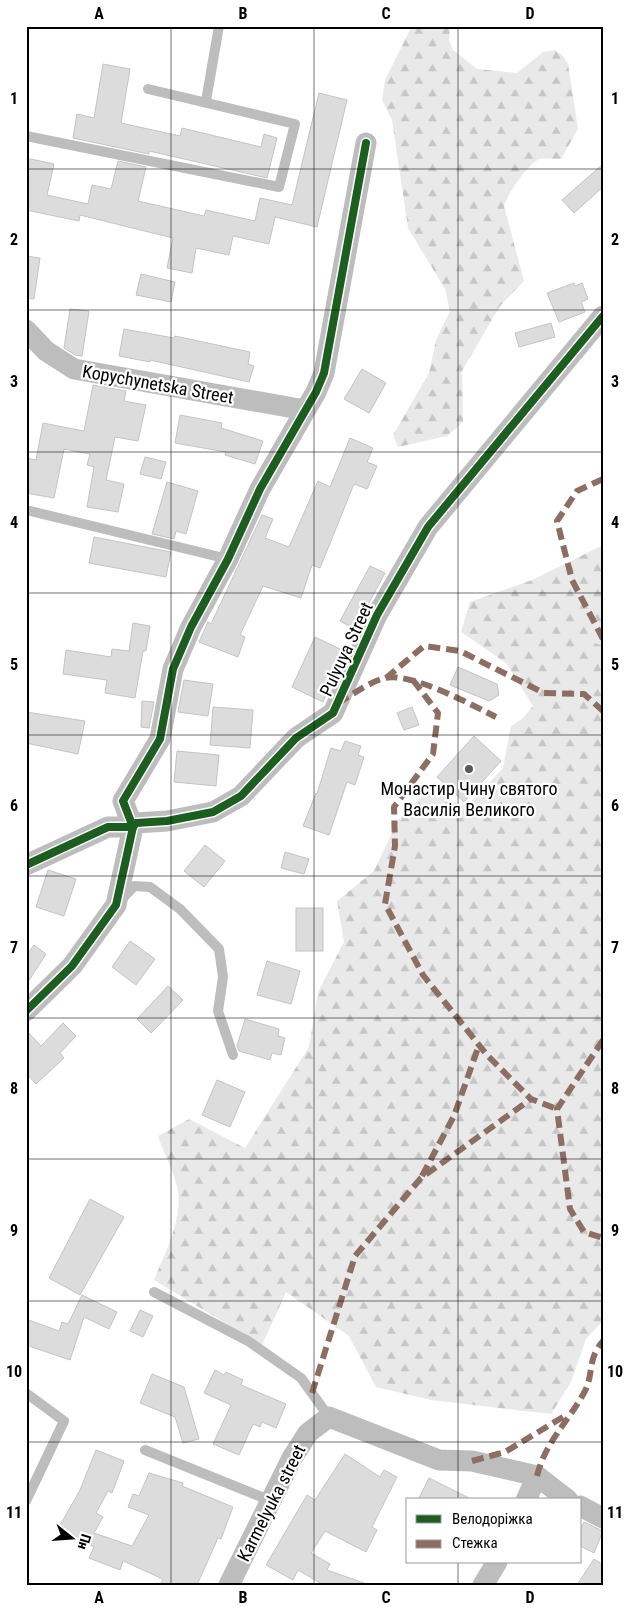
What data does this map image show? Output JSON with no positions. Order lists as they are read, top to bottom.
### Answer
{
  "streets": {
    "street": ["Kopychynetska Street", "Pulyuya Street", "Karmelyuka street"]
  },
  "places": ["Монастир Чину святого Василія Великого"],
  "legend": ["Велодоріжка", "Стежка"],
  "north": "right",
  "grid": {
    "columns": [
      "A",
      "B",
      "C",
      "D"
    ],
    "rows": [
      "1",
      "2",
      "3",
      "4",
      "5",
      "6",
      "7",
      "8",
      "9",
      "10",
      "11"
    ]
  }
}
